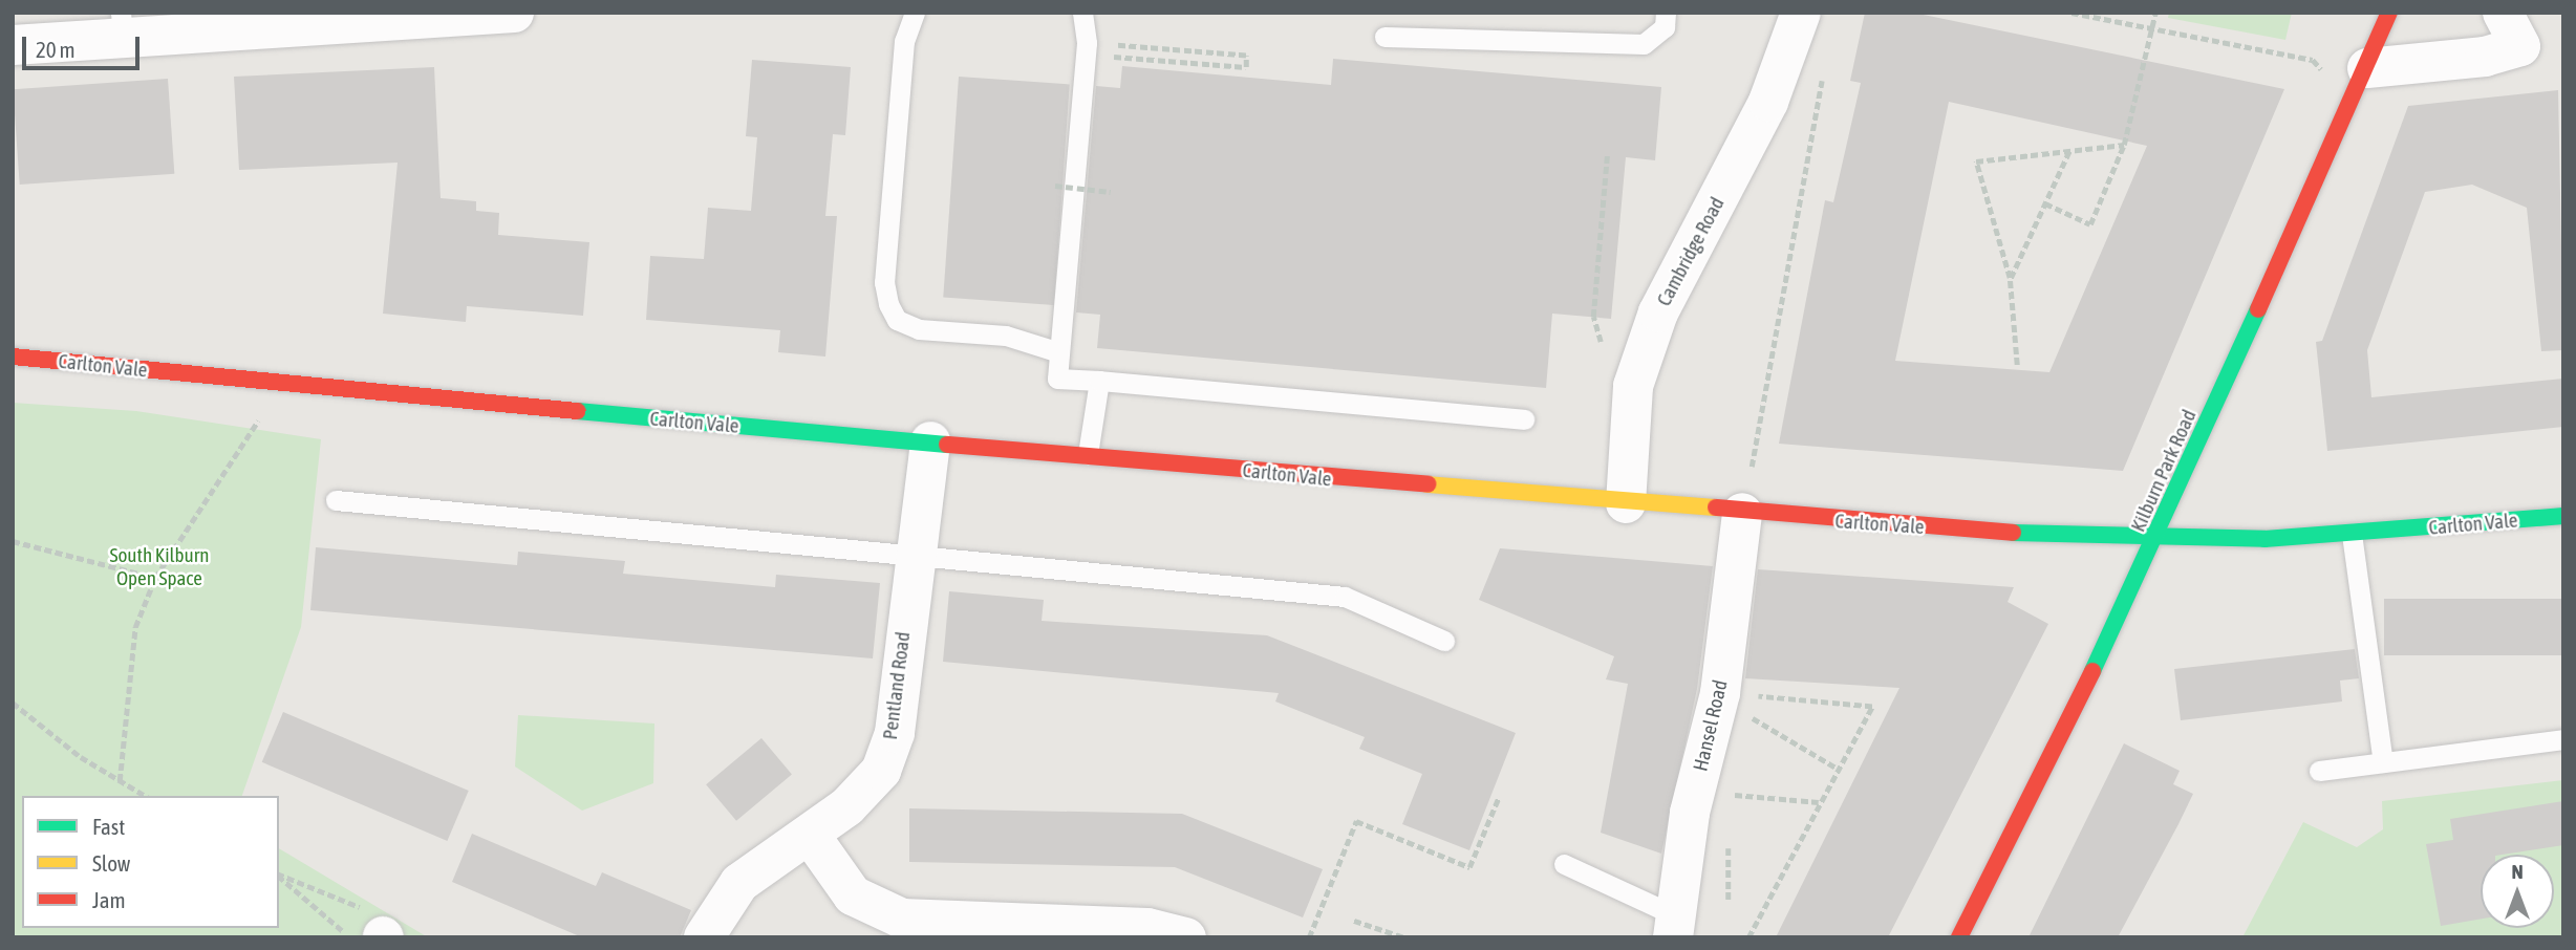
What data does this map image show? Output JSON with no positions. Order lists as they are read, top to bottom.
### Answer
{
  "streets": {
    "main road": ["Carlton Vale", "Kilburn Park Road"],
    "street": ["Cambridge Road", "Pentland Road", "Hansel Road"]
  },
  "crossings": [
    ["Cambridge Road", "Carlton Vale"],
    ["Carlton Vale", "Kilburn Park Road"],
    ["Carlton Vale", "Pentland Road"],
    ["Carlton Vale", "Hansel Road"]
  ],
  "parks": ["South Kilburn Open Space"],
  "legend": ["Fast", "Slow", "Jam"],
  "scale_bar": "20 m",
  "north": "top"
}
